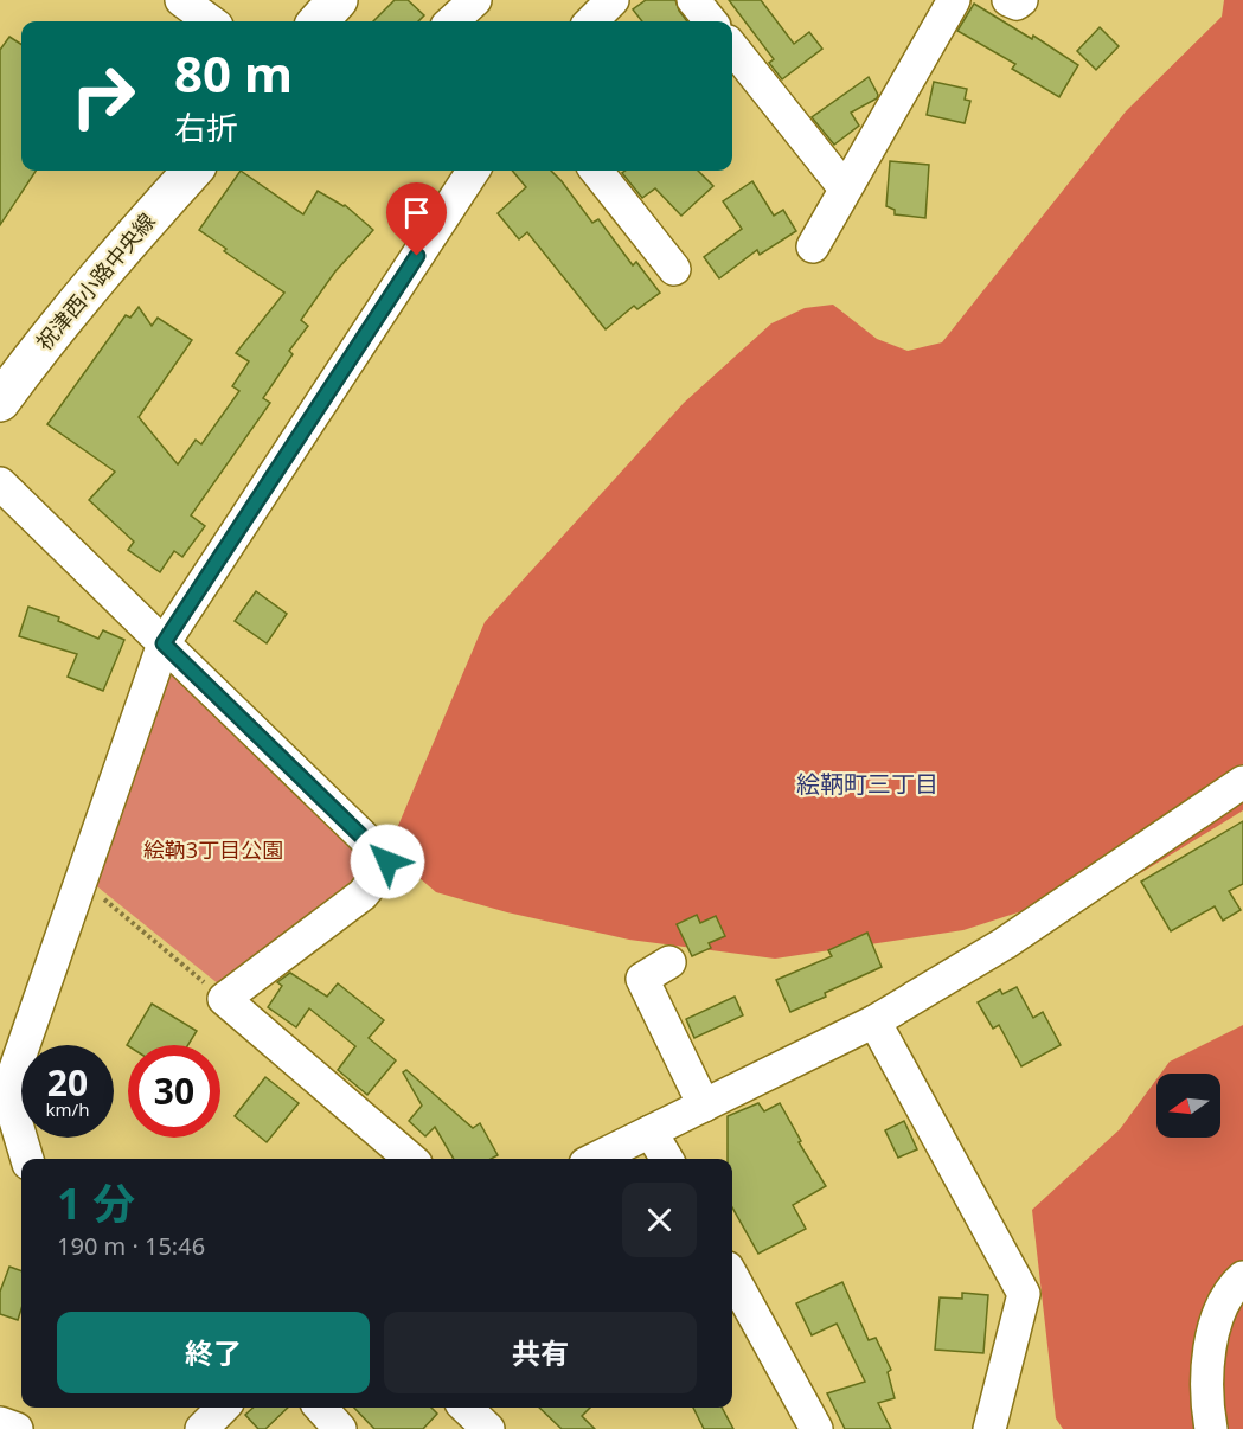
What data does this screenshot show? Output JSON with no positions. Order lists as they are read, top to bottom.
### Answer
{
  "streets": {
    "main road": ["祝津西小路中央線"]
  },
  "districts": ["絵鞆町三丁目"],
  "parks": ["絵靹3丁目公園"],
  "north": "left",
  "page": {
    "turn": ["80 m", "右折"],
    "speed": "20 km/h",
    "limit": "30",
    "heading": ["1 分", "190 m · 15:46"],
    "buttons": ["終了", "共有"]
  }
}
